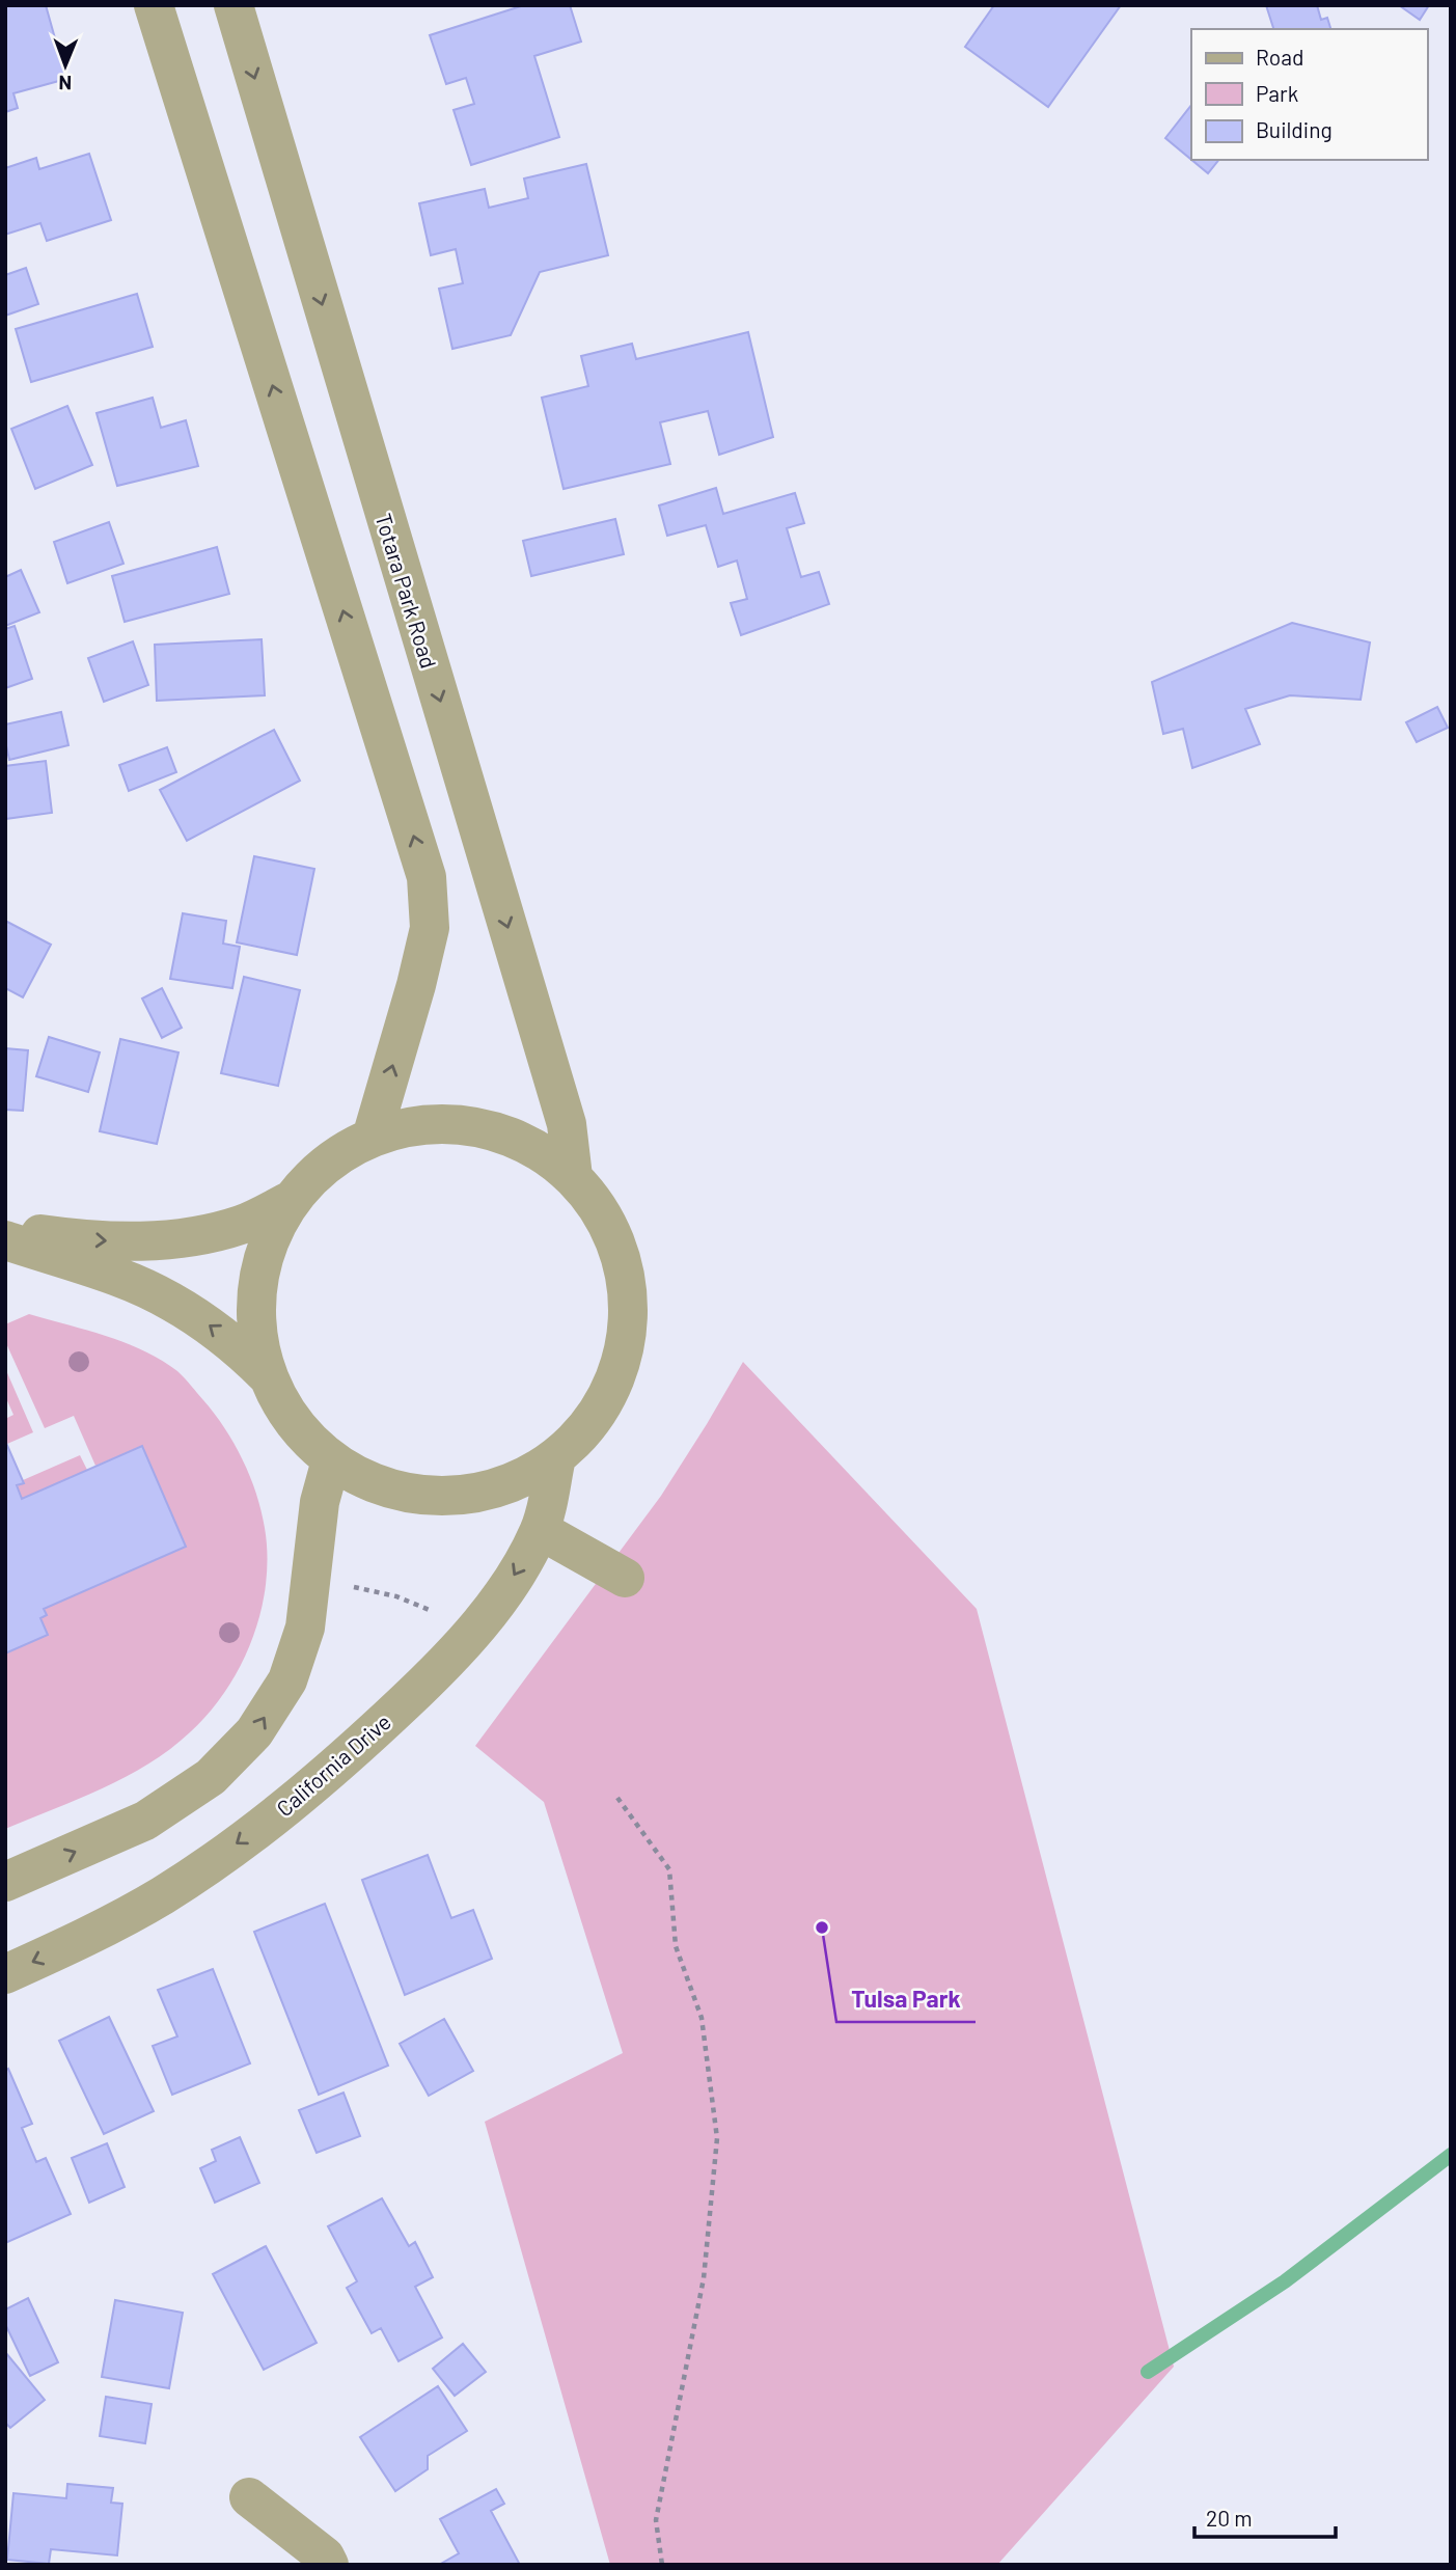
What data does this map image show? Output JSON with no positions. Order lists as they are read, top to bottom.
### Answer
{
  "streets": {
    "street": ["Totara Park Road", "California Drive"]
  },
  "places": ["Tulsa Park"],
  "legend": ["Road", "Park", "Building"],
  "scale_bar": "20 m",
  "north": "bottom"
}
